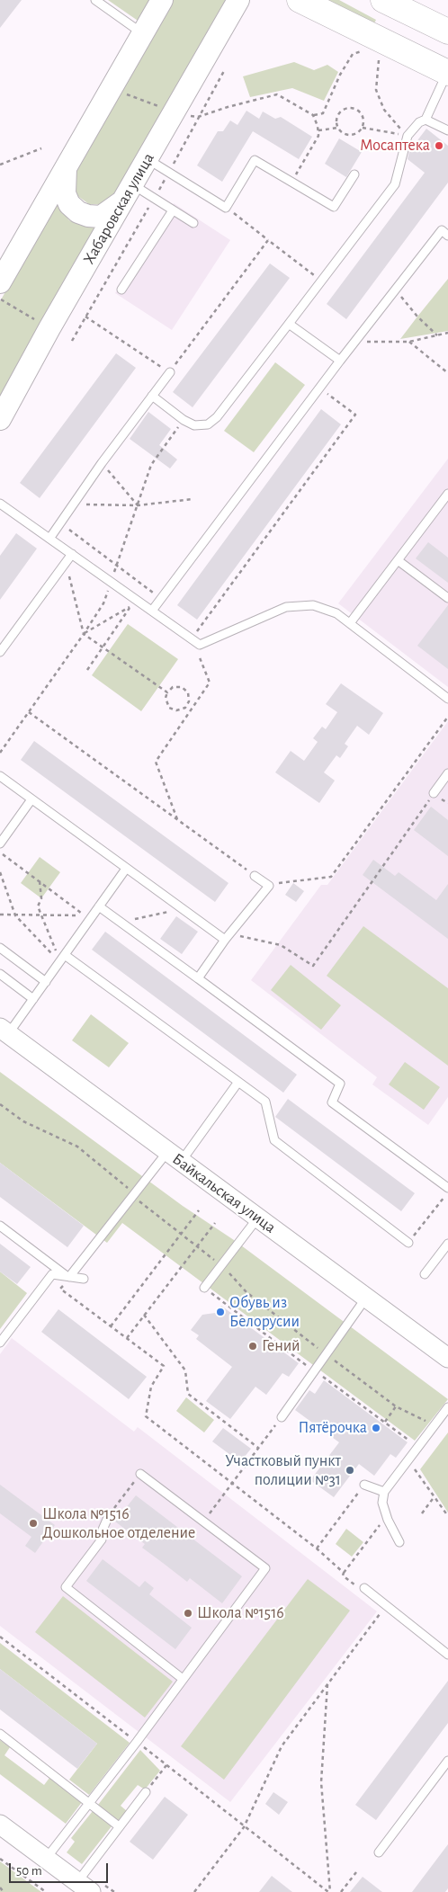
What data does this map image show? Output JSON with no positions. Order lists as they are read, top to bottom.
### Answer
{
  "streets": {
    "main road": ["Хабаровская улица"],
    "street": ["Байкальская улица"]
  },
  "places": [
    "Мосаптека",
    "Обувь из Белорусии",
    "Гений",
    "Пятёрочка",
    "Участковый пункт полиции №31",
    "Школа №1516 Дошкольное отделение",
    "Школа №1516"
  ],
  "scale_bar": "50 m"
}
